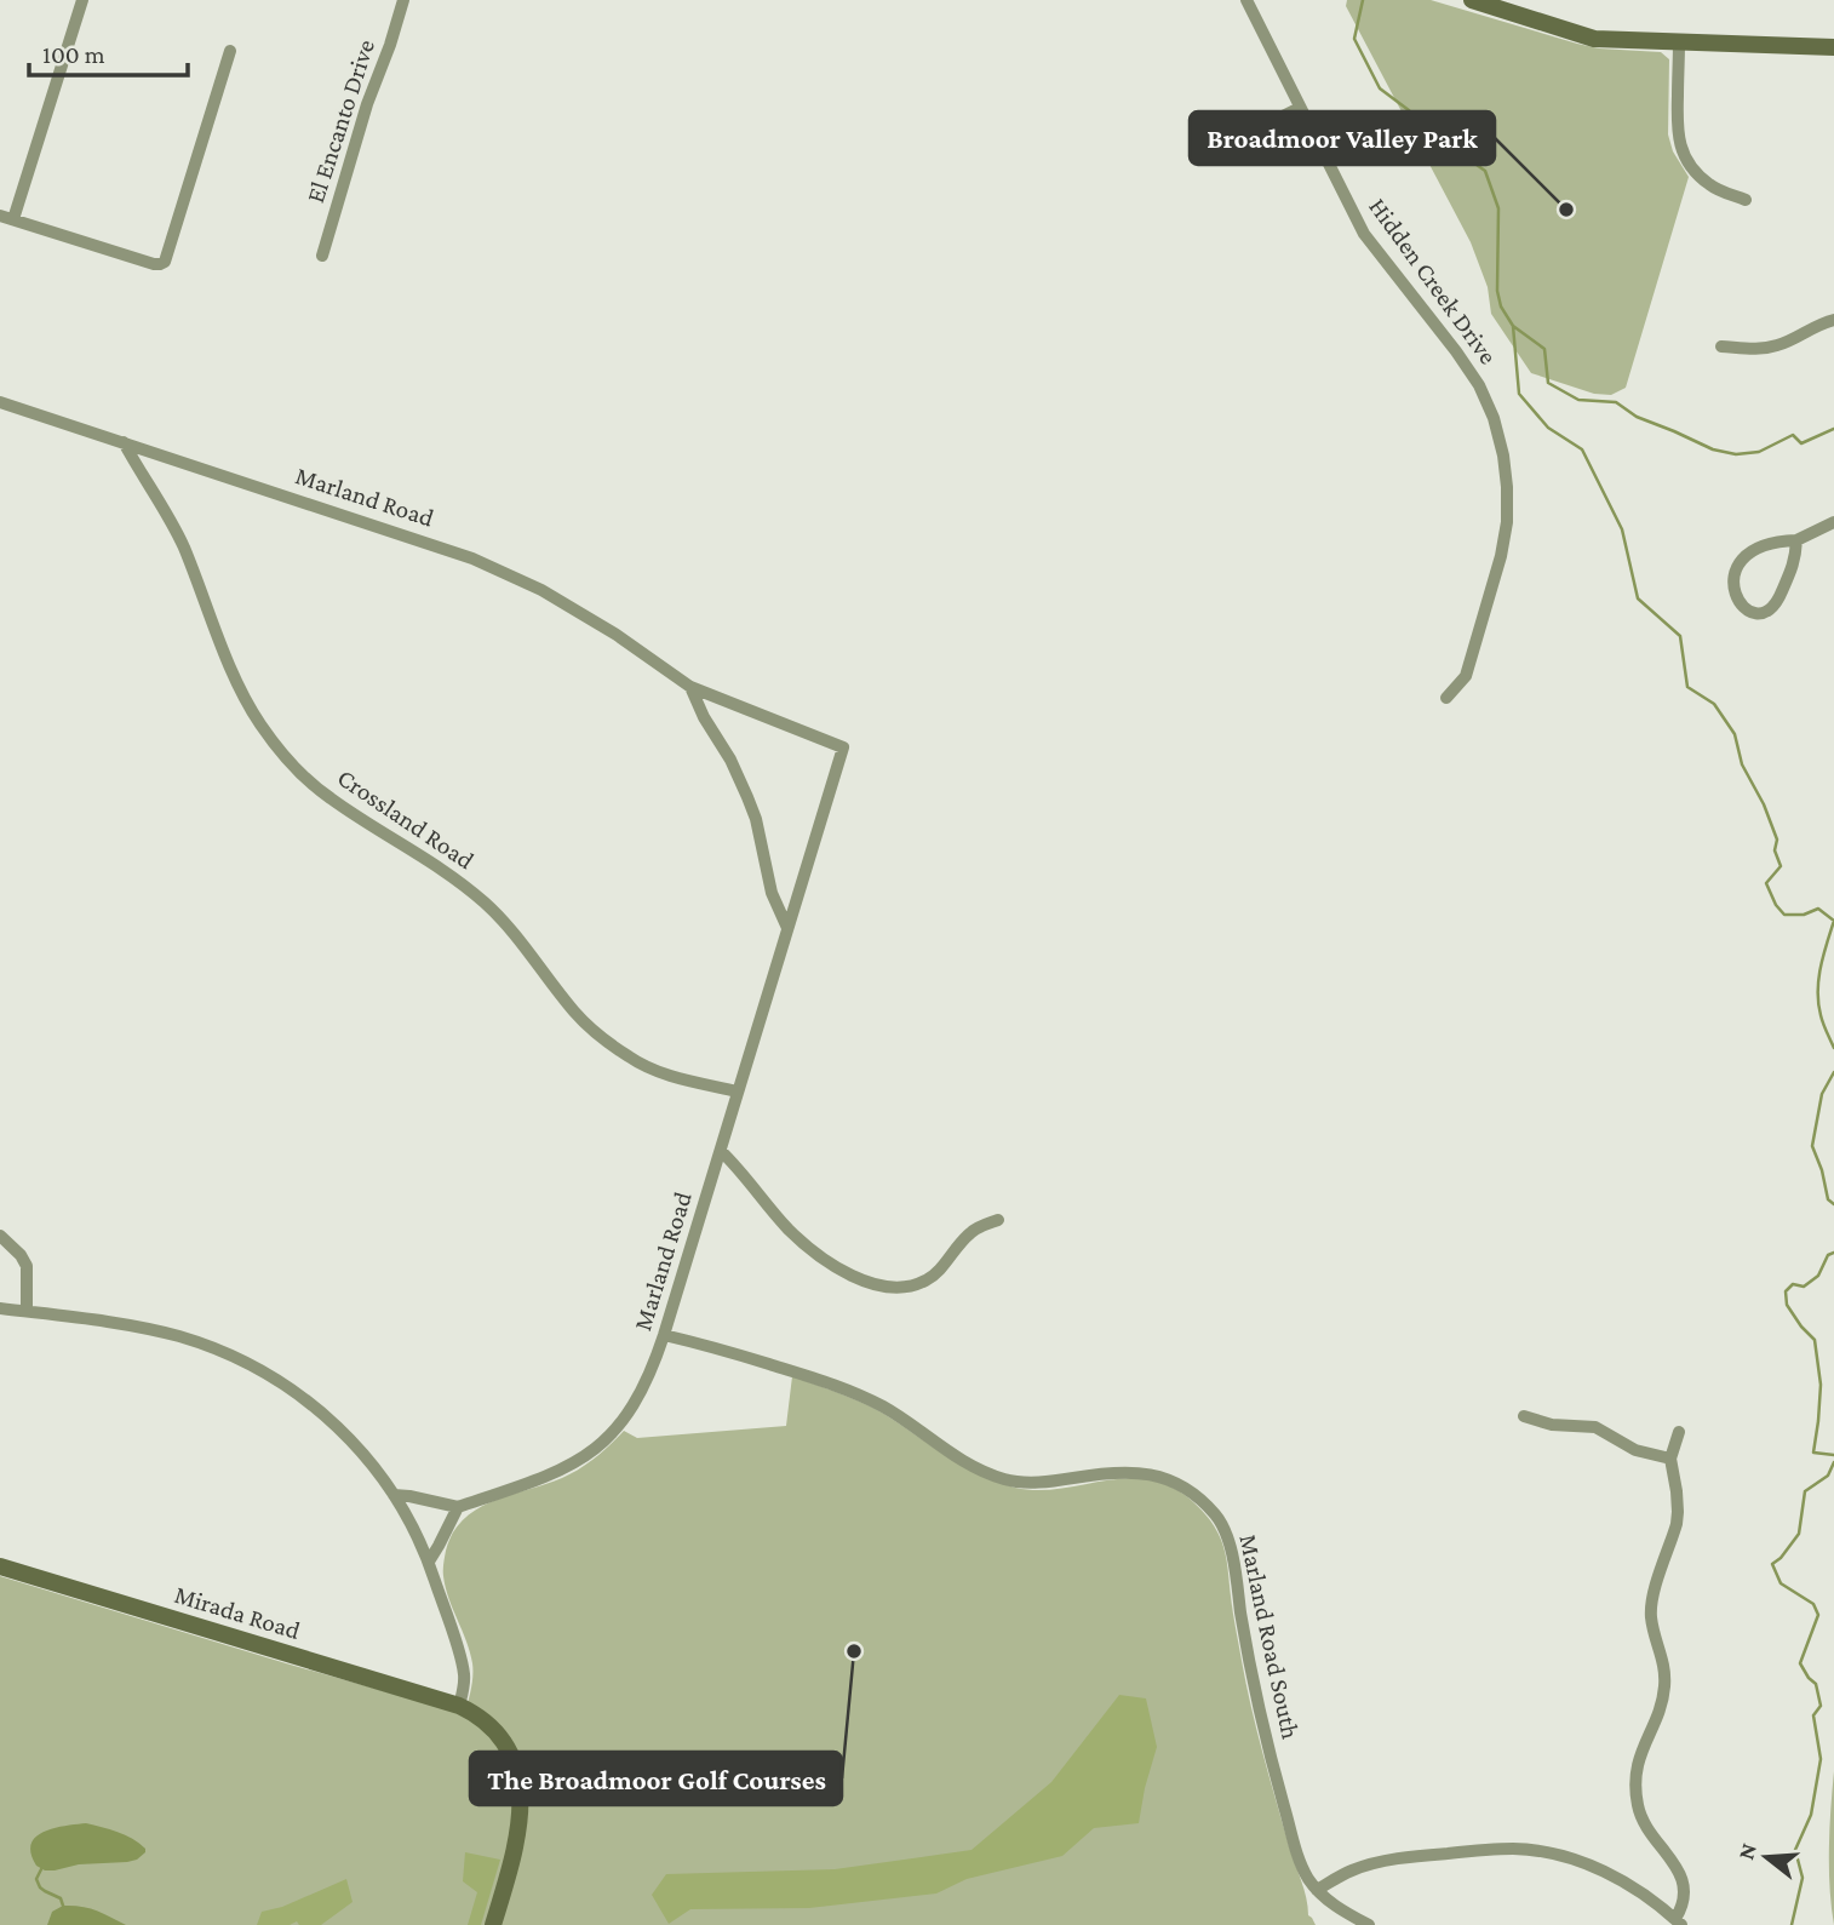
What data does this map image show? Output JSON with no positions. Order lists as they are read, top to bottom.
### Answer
{
  "streets": {
    "street": [
      "El Encanto Drive",
      "Hidden Creek Drive",
      "Marland Road",
      "Crossland Road",
      "Mirada Road",
      "Marland Road South"
    ]
  },
  "crossings": [
    ["Marland Road", "Crossland Road"],
    ["Marland Road", "Marland Road South"]
  ],
  "places": ["Broadmoor Valley Park", "The Broadmoor Golf Courses"],
  "scale_bar": "100 m",
  "north": "left"
}
